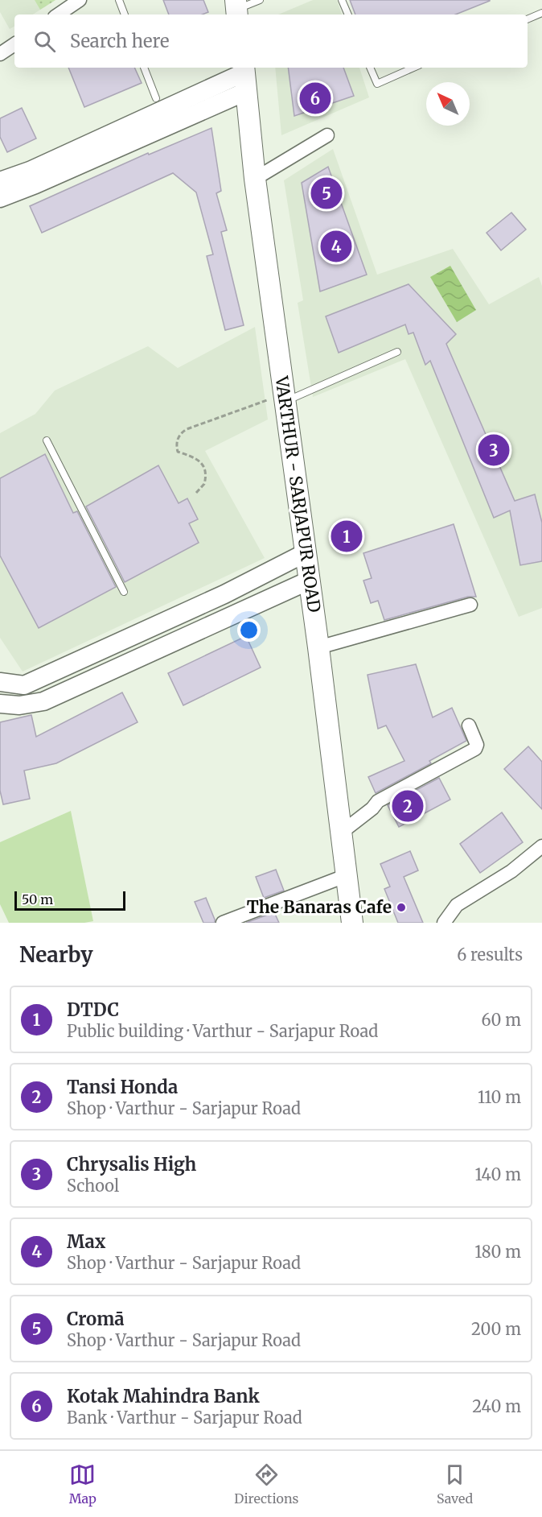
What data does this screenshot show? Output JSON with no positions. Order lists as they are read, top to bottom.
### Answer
{
  "streets": {
    "main road": ["VARTHUR - SARJAPUR ROAD"]
  },
  "places": ["The Banaras Cafe"],
  "scale_bar": "50 m",
  "north": "top left",
  "page": {
    "search": "Search here",
    "pins": [
      "6",
      "5",
      "4",
      "3",
      "1",
      "2"
    ],
    "scale": "50 m",
    "heading": ["Nearby", "6 results"],
    "list": [
      {
        "mark": "1",
        "name": "DTDC",
        "note": "Public building · Varthur - Sarjapur Road",
        "value": "60 m"
      },
      {
        "mark": "2",
        "name": "Tansi Honda",
        "note": "Shop · Varthur - Sarjapur Road",
        "value": "110 m"
      },
      {
        "mark": "3",
        "name": "Chrysalis High",
        "note": "School",
        "value": "140 m"
      },
      {
        "mark": "4",
        "name": "Max",
        "note": "Shop · Varthur - Sarjapur Road",
        "value": "180 m"
      },
      {
        "mark": "5",
        "name": "Cromā",
        "note": "Shop · Varthur - Sarjapur Road",
        "value": "200 m"
      },
      {
        "mark": "6",
        "name": "Kotak Mahindra Bank",
        "note": "Bank · Varthur - Sarjapur Road",
        "value": "240 m"
      }
    ],
    "nav": ["Map", "Directions", "Saved"]
  }
}
